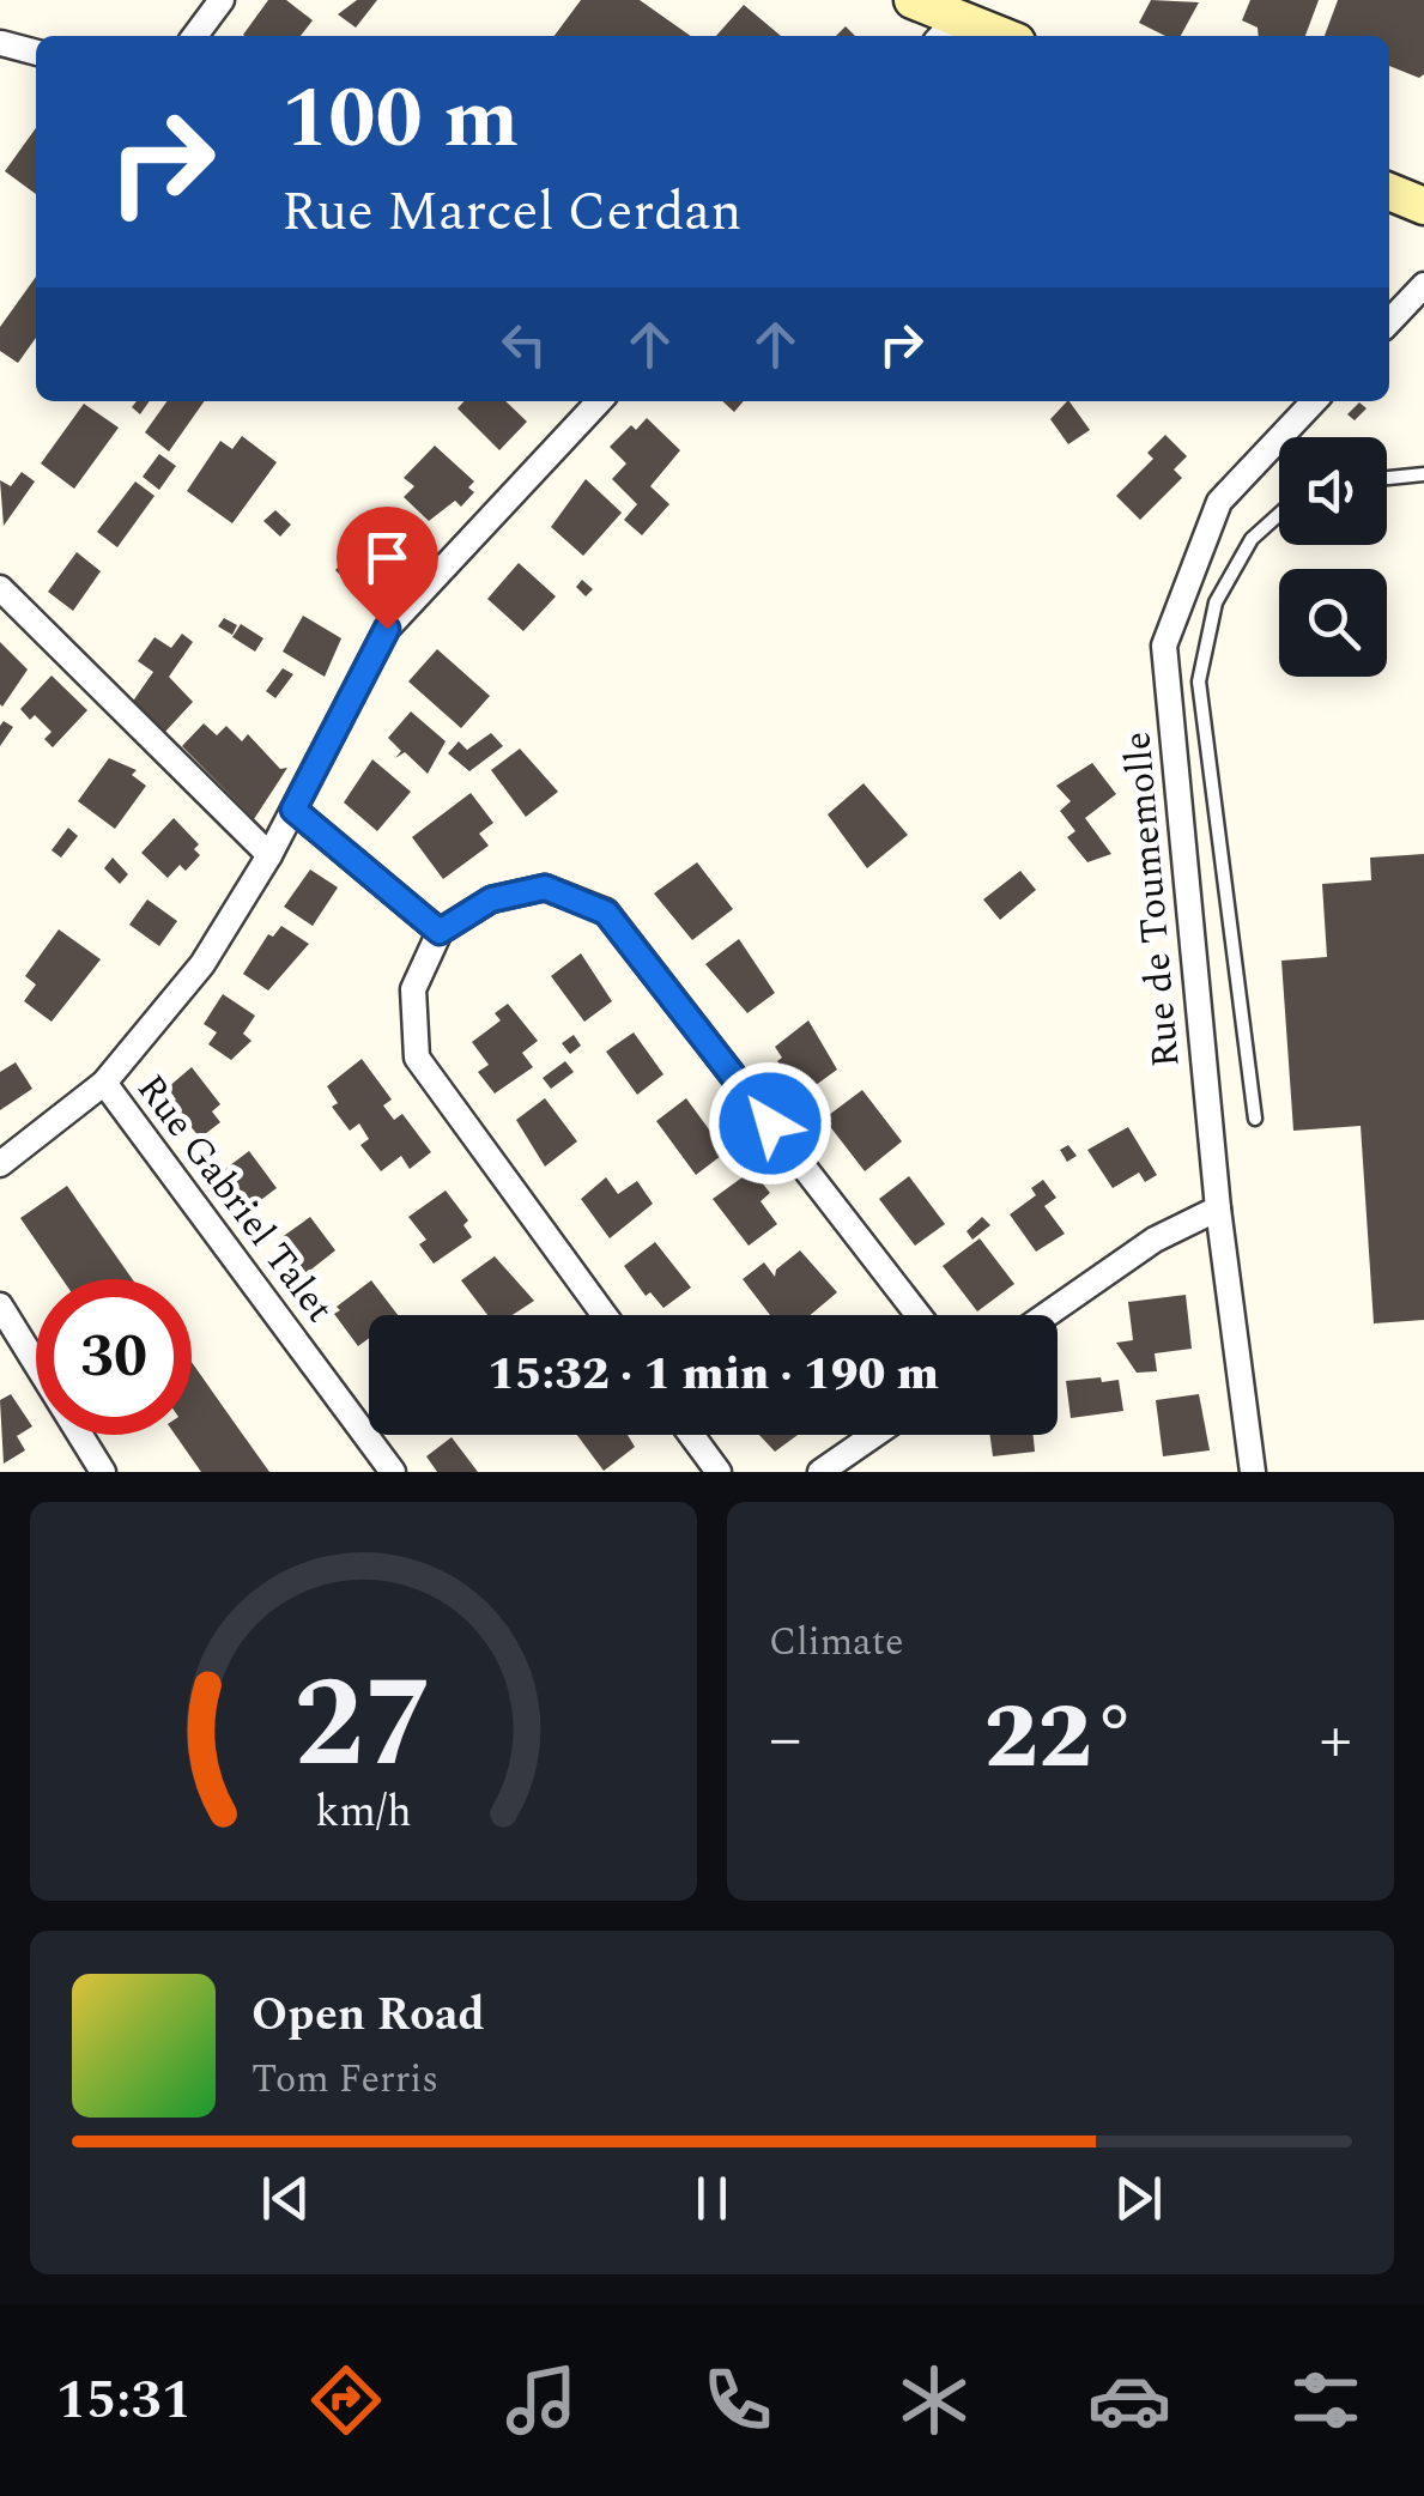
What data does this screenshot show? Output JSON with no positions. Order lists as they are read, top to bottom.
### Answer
{
  "streets": {
    "street": ["Rue de Toumemolle", "Rue Gabriel Talet"]
  },
  "page": {
    "turn": ["100 m", "Rue Marcel Cerdan"],
    "limit": "30",
    "trip": "15:32 · 1 min · 190 m",
    "tile": "Climate",
    "heat": ["−", "22°", "+"],
    "song": ["Open Road", "Tom Ferris"],
    "tabs": "15:31",
    "gauge": ["27", "km/h"]
  }
}
